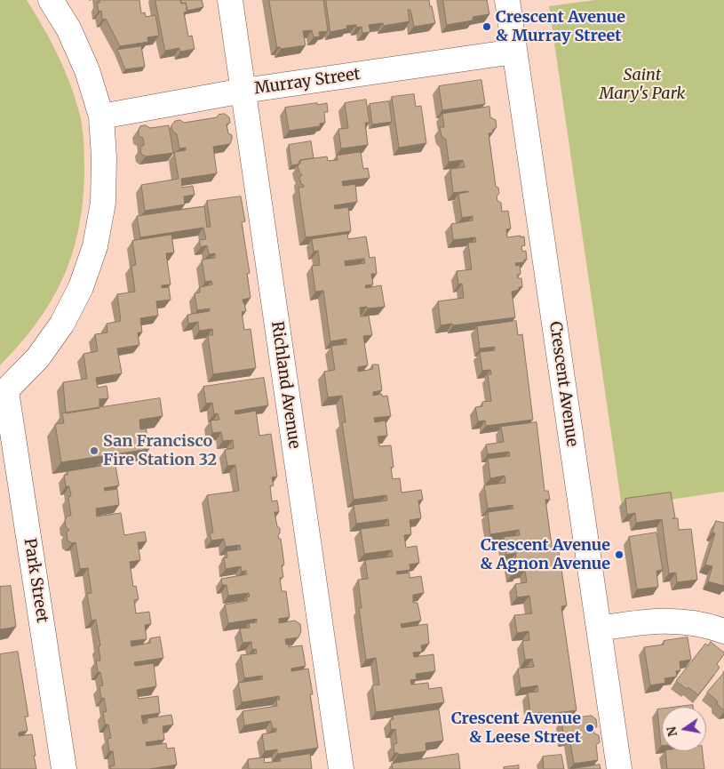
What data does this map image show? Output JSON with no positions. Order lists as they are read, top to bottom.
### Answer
{
  "streets": {
    "street": [
      "Murray Street",
      "Crescent Avenue",
      "Richland Avenue",
      "Park Street"
    ]
  },
  "crossings": [
    ["Murray Street", "Crescent Avenue"],
    ["Murray Street", "Richland Avenue"]
  ],
  "parks": ["Saint Mary's Park"],
  "places": [
    "Crescent Avenue & Murray Street",
    "San Francisco Fire Station 32",
    "Crescent Avenue & Agnon Avenue",
    "Crescent Avenue & Leese Street"
  ],
  "north": "left"
}
